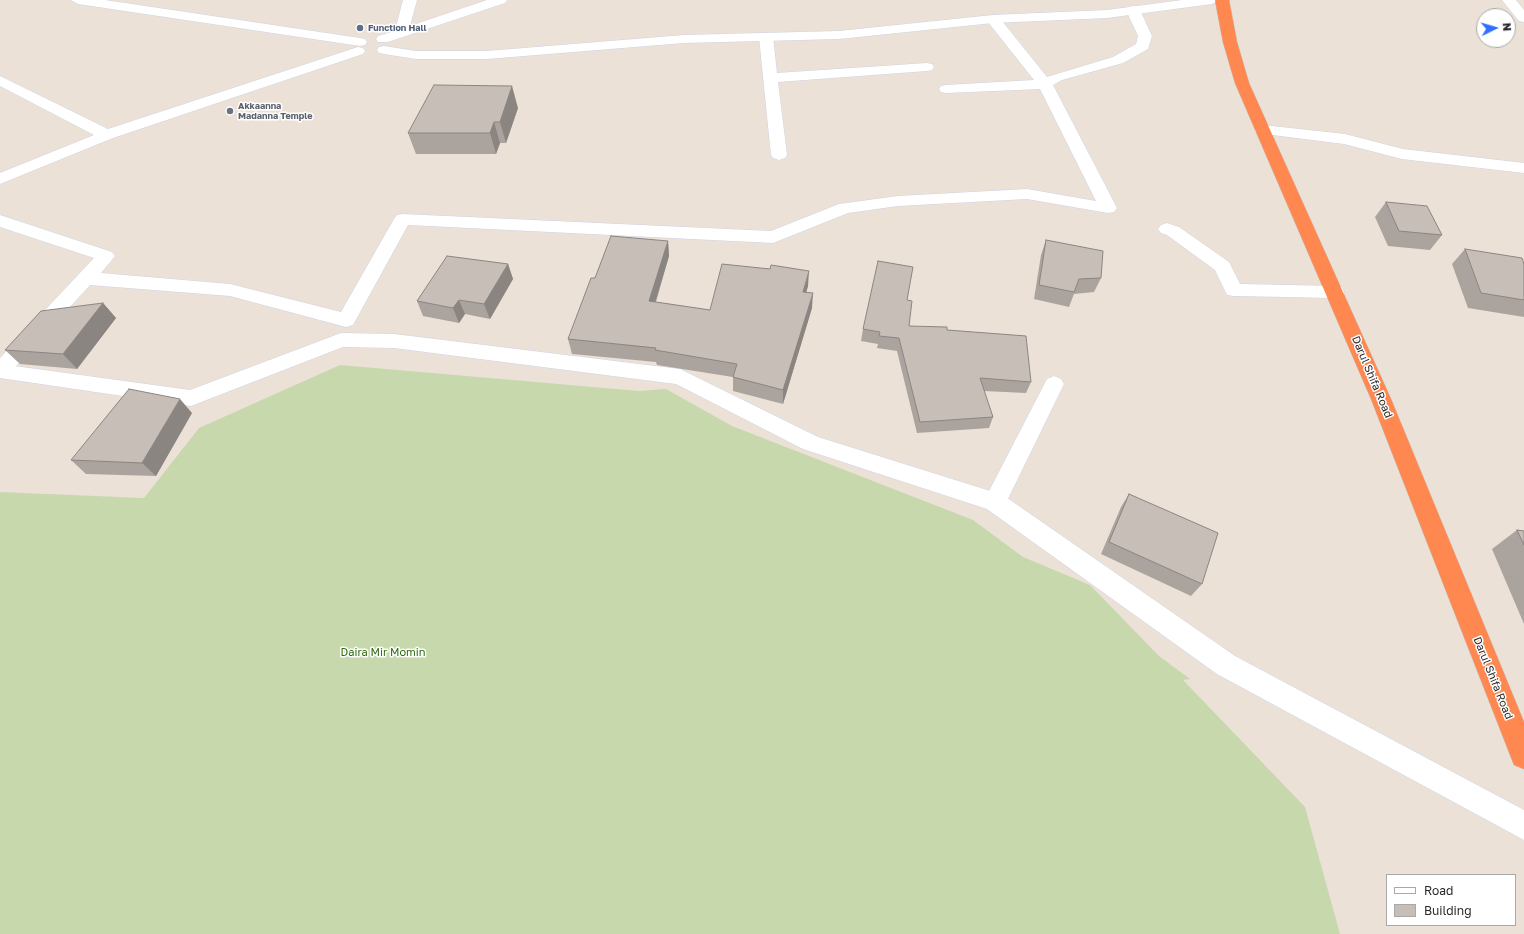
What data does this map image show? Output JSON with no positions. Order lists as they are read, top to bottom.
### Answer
{
  "streets": {
    "highway": ["Darul Shifa Road"]
  },
  "parks": ["Daira Mir Momin"],
  "places": ["Function Hall", "Akkaanna Madanna Temple"],
  "legend": ["Road", "Building"],
  "north": "right"
}
